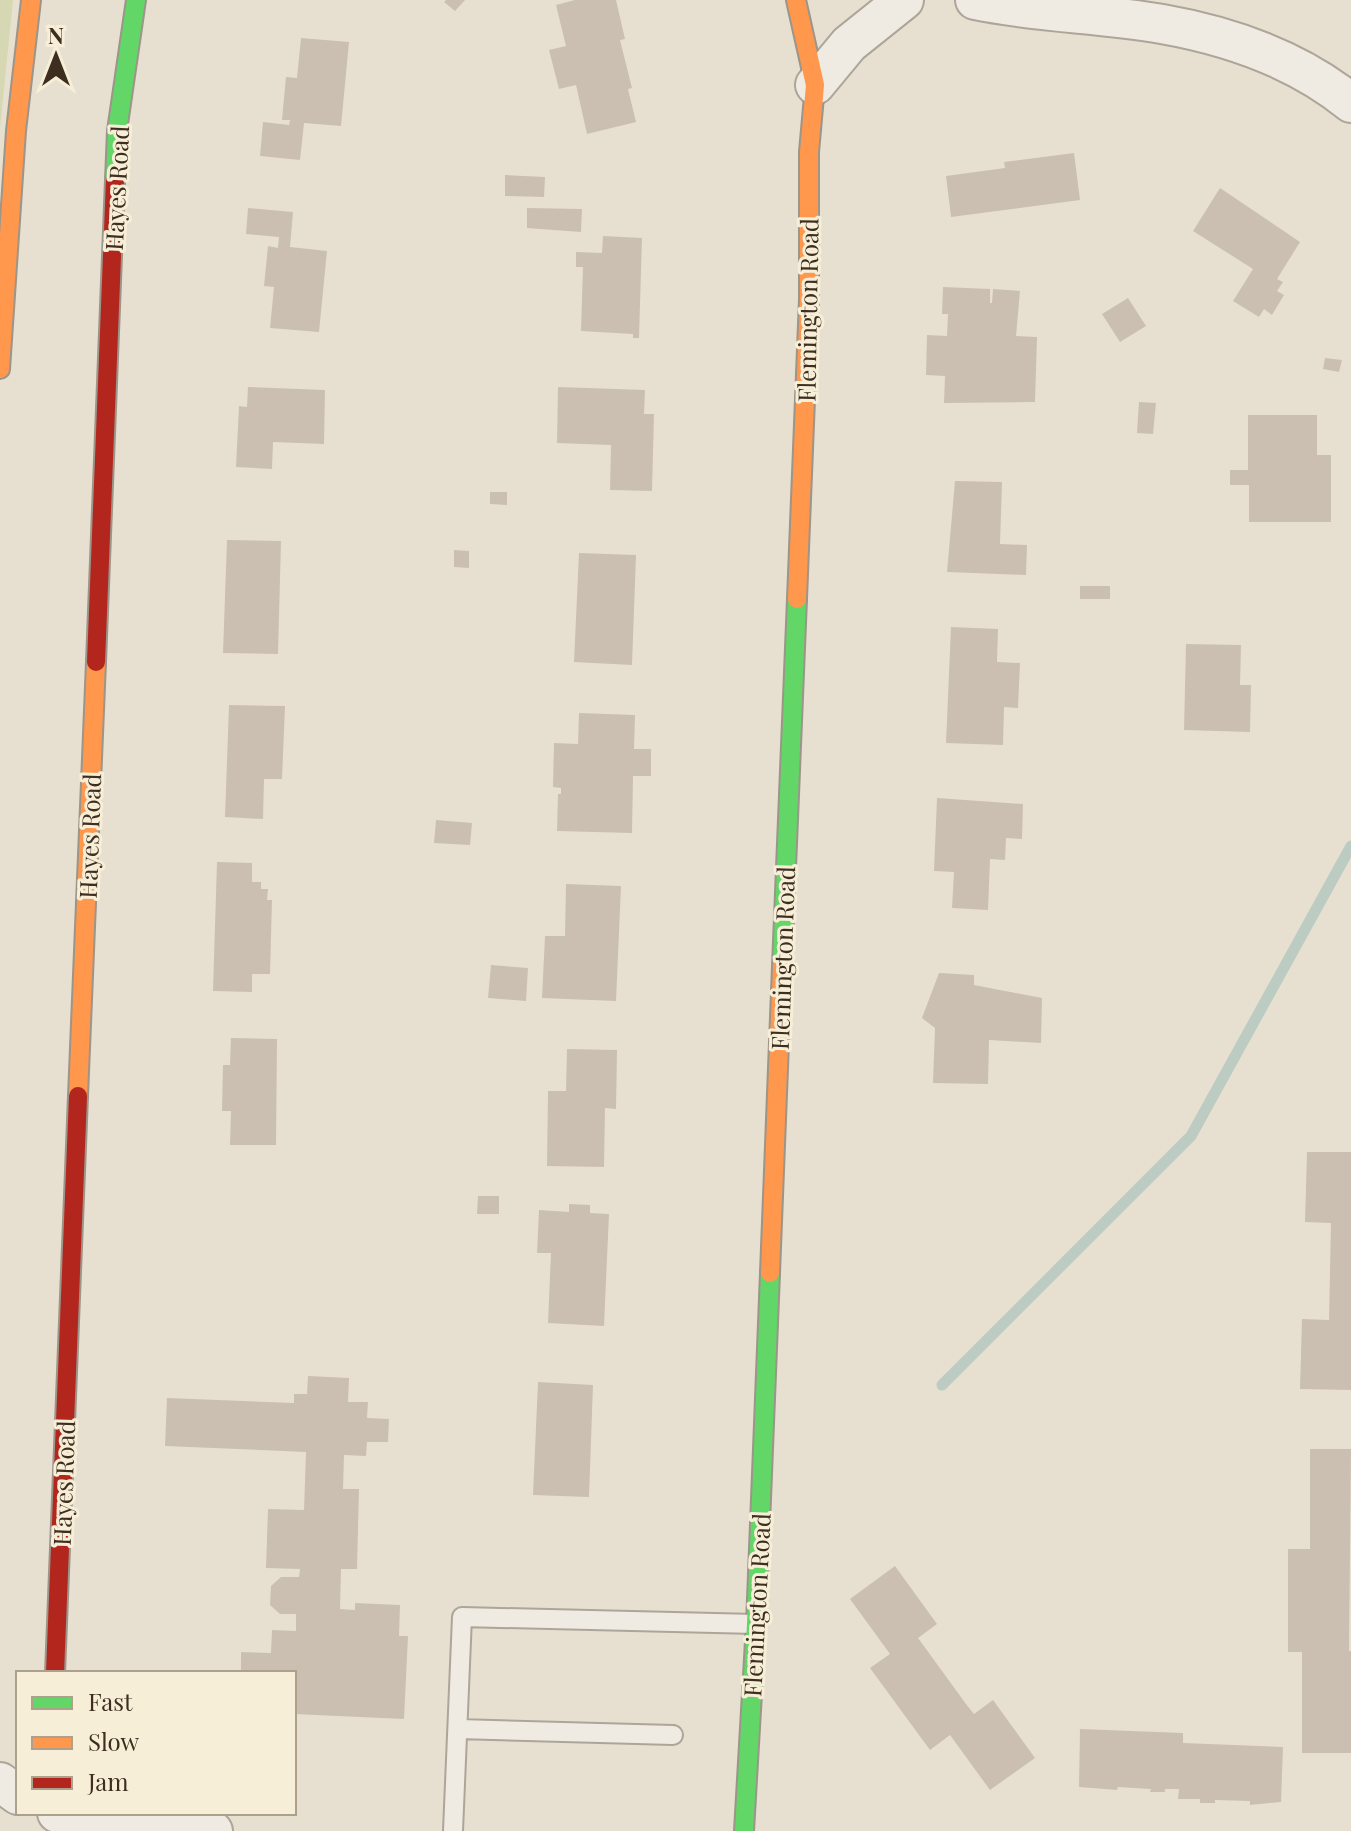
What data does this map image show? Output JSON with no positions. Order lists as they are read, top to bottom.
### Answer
{
  "streets": {
    "main road": ["Hayes Road", "Flemington Road"]
  },
  "legend": ["Fast", "Slow", "Jam"],
  "north": "top"
}
